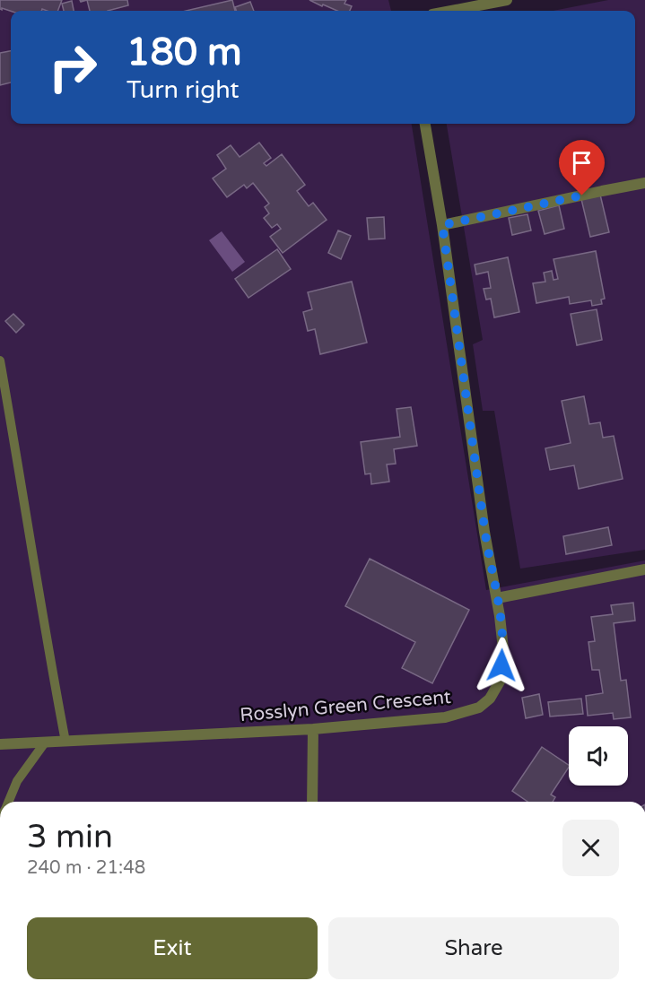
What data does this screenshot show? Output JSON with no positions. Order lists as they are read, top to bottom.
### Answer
{
  "streets": {
    "street": ["Rosslyn Green Crescent"]
  },
  "page": {
    "turn": ["180 m", "Turn right"],
    "heading": ["3 min", "240 m · 21:48"],
    "buttons": ["Exit", "Share"]
  }
}
